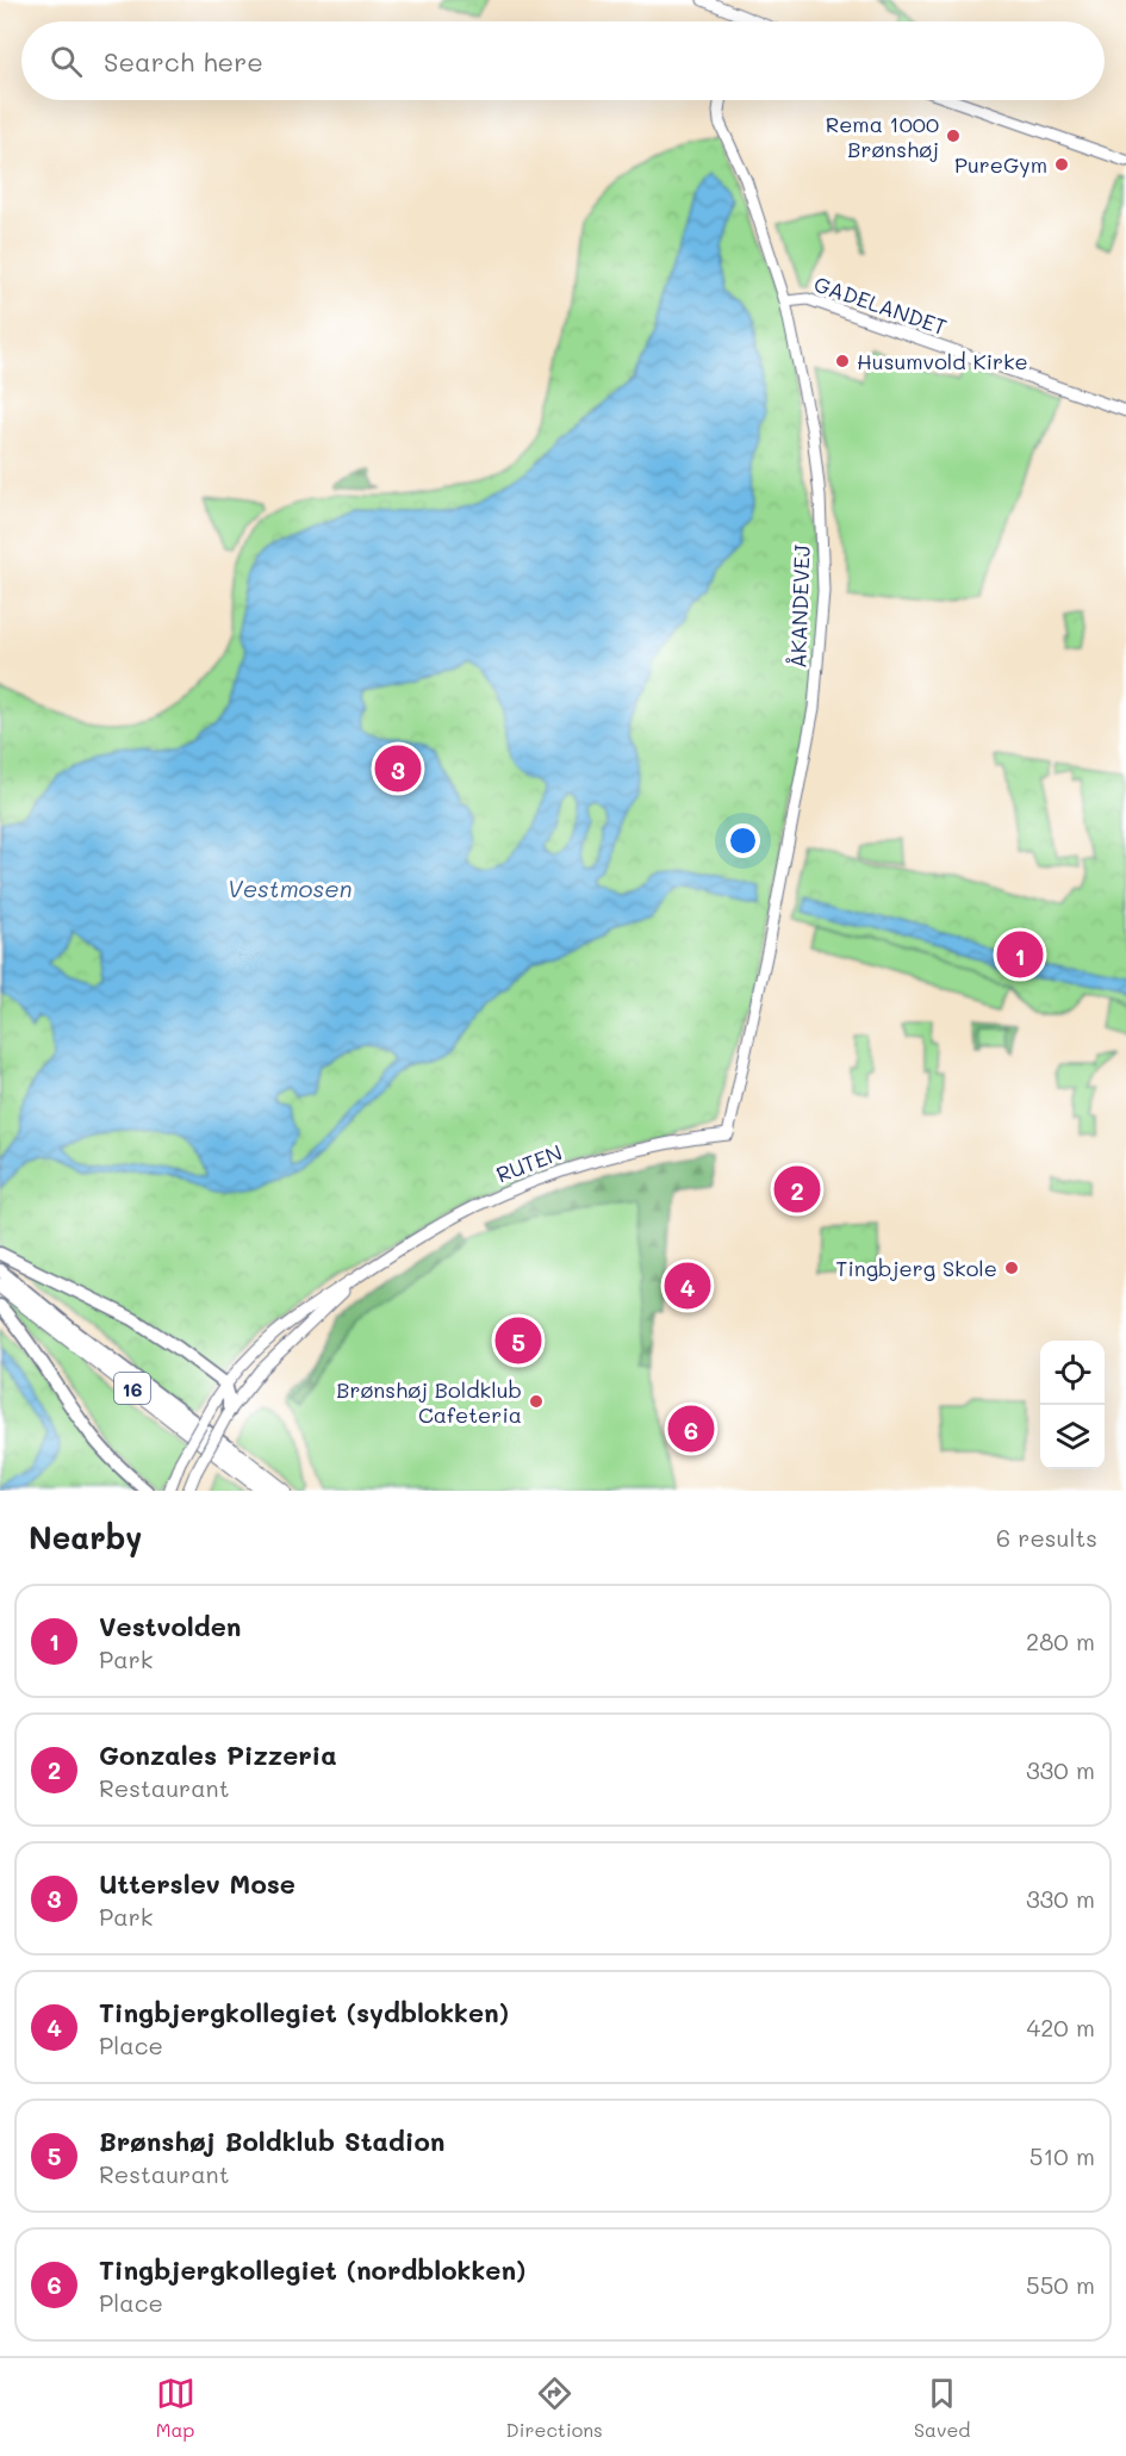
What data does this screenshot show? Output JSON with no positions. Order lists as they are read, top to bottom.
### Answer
{
  "streets": {
    "highway": ["16"],
    "street": ["GADELANDET", "ÅKANDEVEJ", "RUTEN"]
  },
  "crossings": [
    ["GADELANDET", "ÅKANDEVEJ"],
    ["ÅKANDEVEJ", "RUTEN"]
  ],
  "water": ["Vestmosen"],
  "places": [
    "Rema 1000 Brønshøj",
    "PureGym",
    "Husumvold Kirke",
    "Tingbjerg Skole",
    "Brønshøj Boldklub Cafeteria"
  ],
  "page": {
    "search": "Search here",
    "pins": [
      "3",
      "1",
      "2",
      "4",
      "5",
      "6"
    ],
    "heading": ["Nearby", "6 results"],
    "list": [
      {
        "mark": "1",
        "name": "Vestvolden",
        "note": "Park",
        "value": "280 m"
      },
      {
        "mark": "2",
        "name": "Gonzales Pizzeria",
        "note": "Restaurant",
        "value": "330 m"
      },
      {
        "mark": "3",
        "name": "Utterslev Mose",
        "note": "Park",
        "value": "330 m"
      },
      {
        "mark": "4",
        "name": "Tingbjergkollegiet (sydblokken)",
        "note": "Place",
        "value": "420 m"
      },
      {
        "mark": "5",
        "name": "Brønshøj Boldklub Stadion",
        "note": "Restaurant",
        "value": "510 m"
      },
      {
        "mark": "6",
        "name": "Tingbjergkollegiet (nordblokken)",
        "note": "Place",
        "value": "550 m"
      }
    ],
    "nav": ["Map", "Directions", "Saved"]
  }
}
